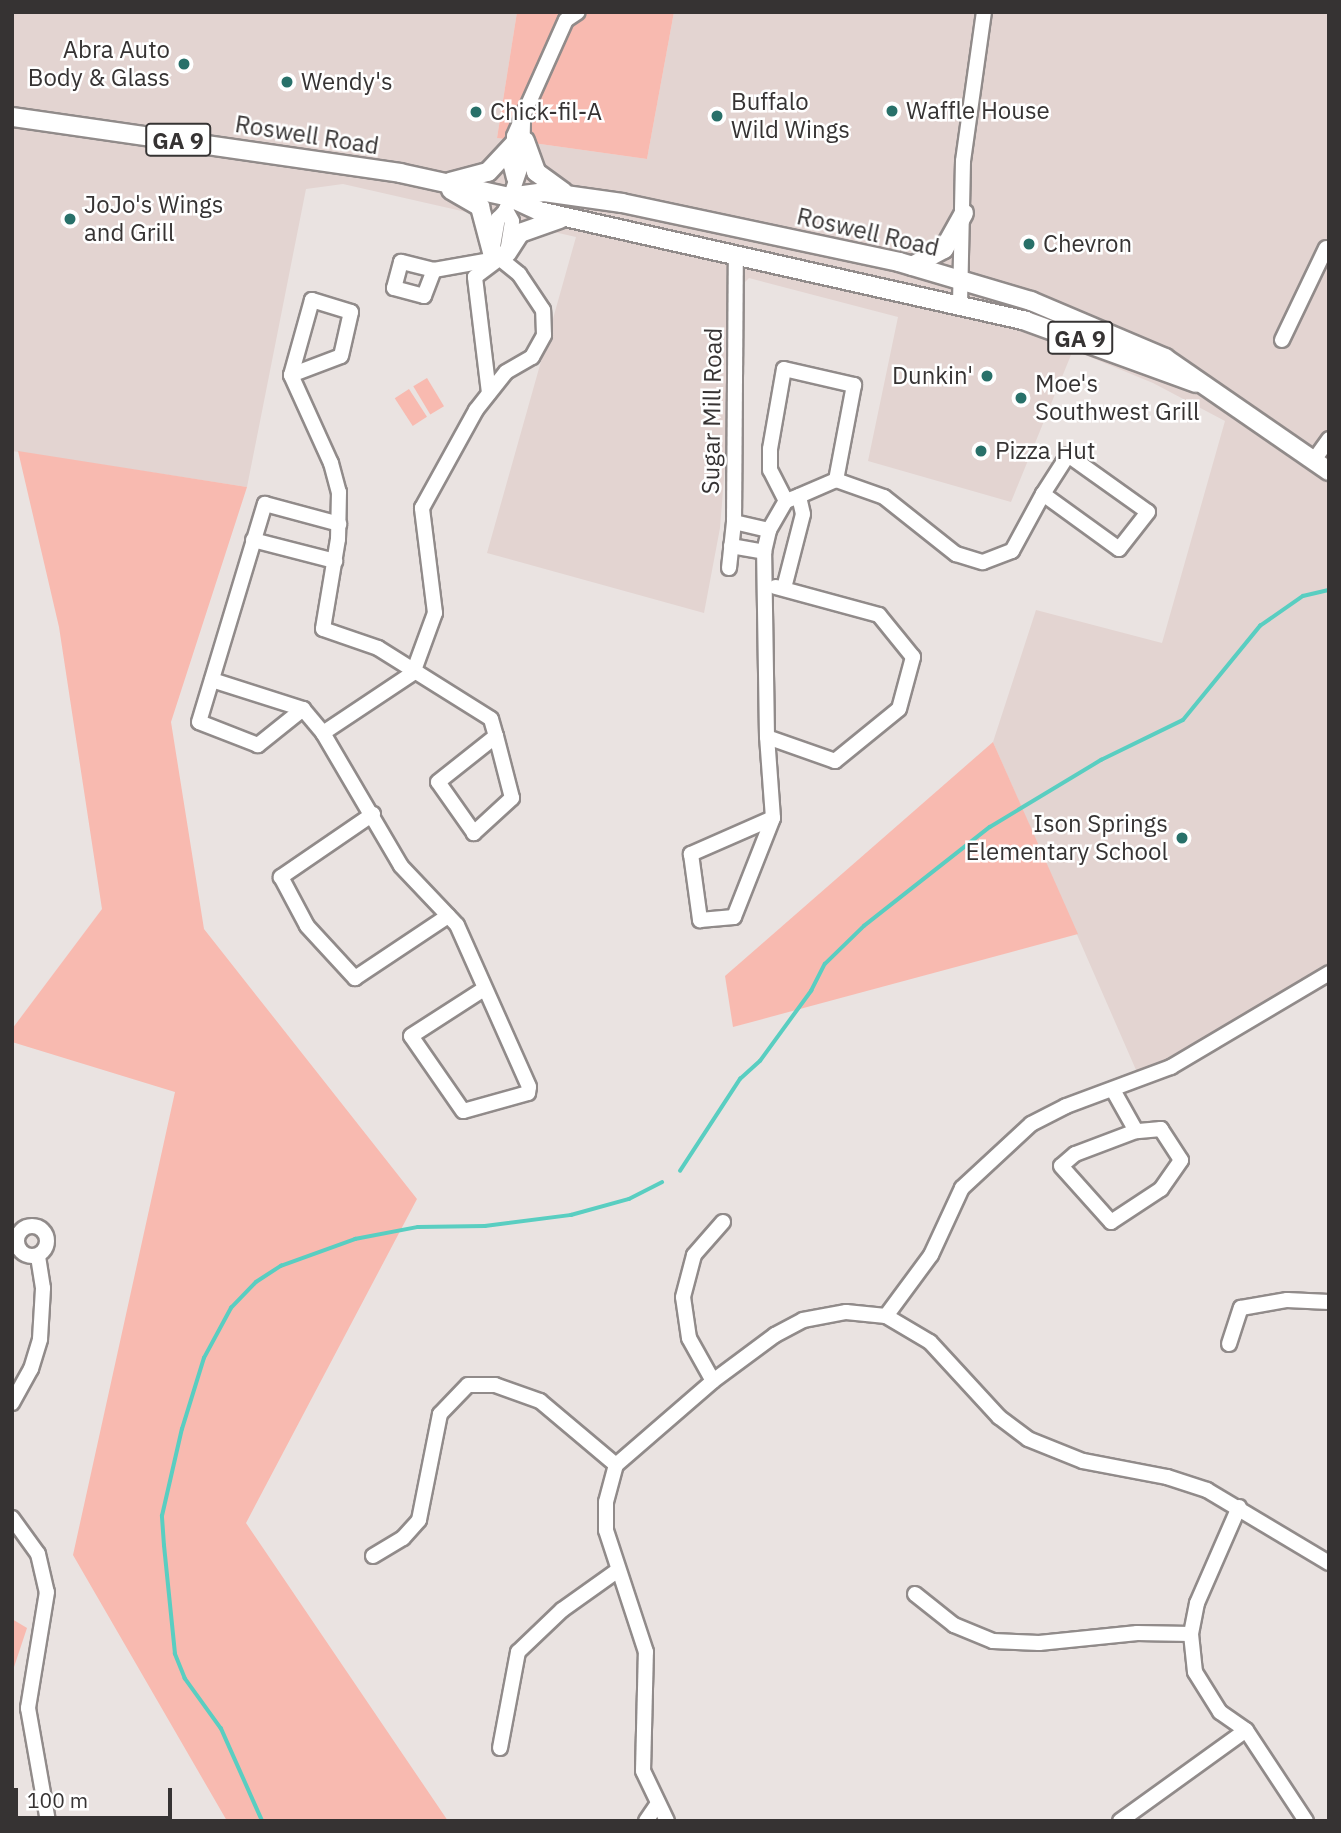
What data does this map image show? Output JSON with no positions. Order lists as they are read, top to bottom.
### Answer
{
  "streets": {
    "main road": ["Roswell Road", "GA 9"],
    "street": ["Sugar Mill Road"]
  },
  "crossings": [
    ["Roswell Road", "Sugar Mill Road"]
  ],
  "places": [
    "Abra Auto Body & Glass",
    "Wendy's",
    "Waffle House",
    "Chick-fil-A",
    "Buffalo Wild Wings",
    "JoJo's Wings and Grill",
    "Chevron",
    "Dunkin'",
    "Moe's Southwest Grill",
    "Pizza Hut",
    "Ison Springs Elementary School"
  ],
  "scale_bar": "100 m"
}
